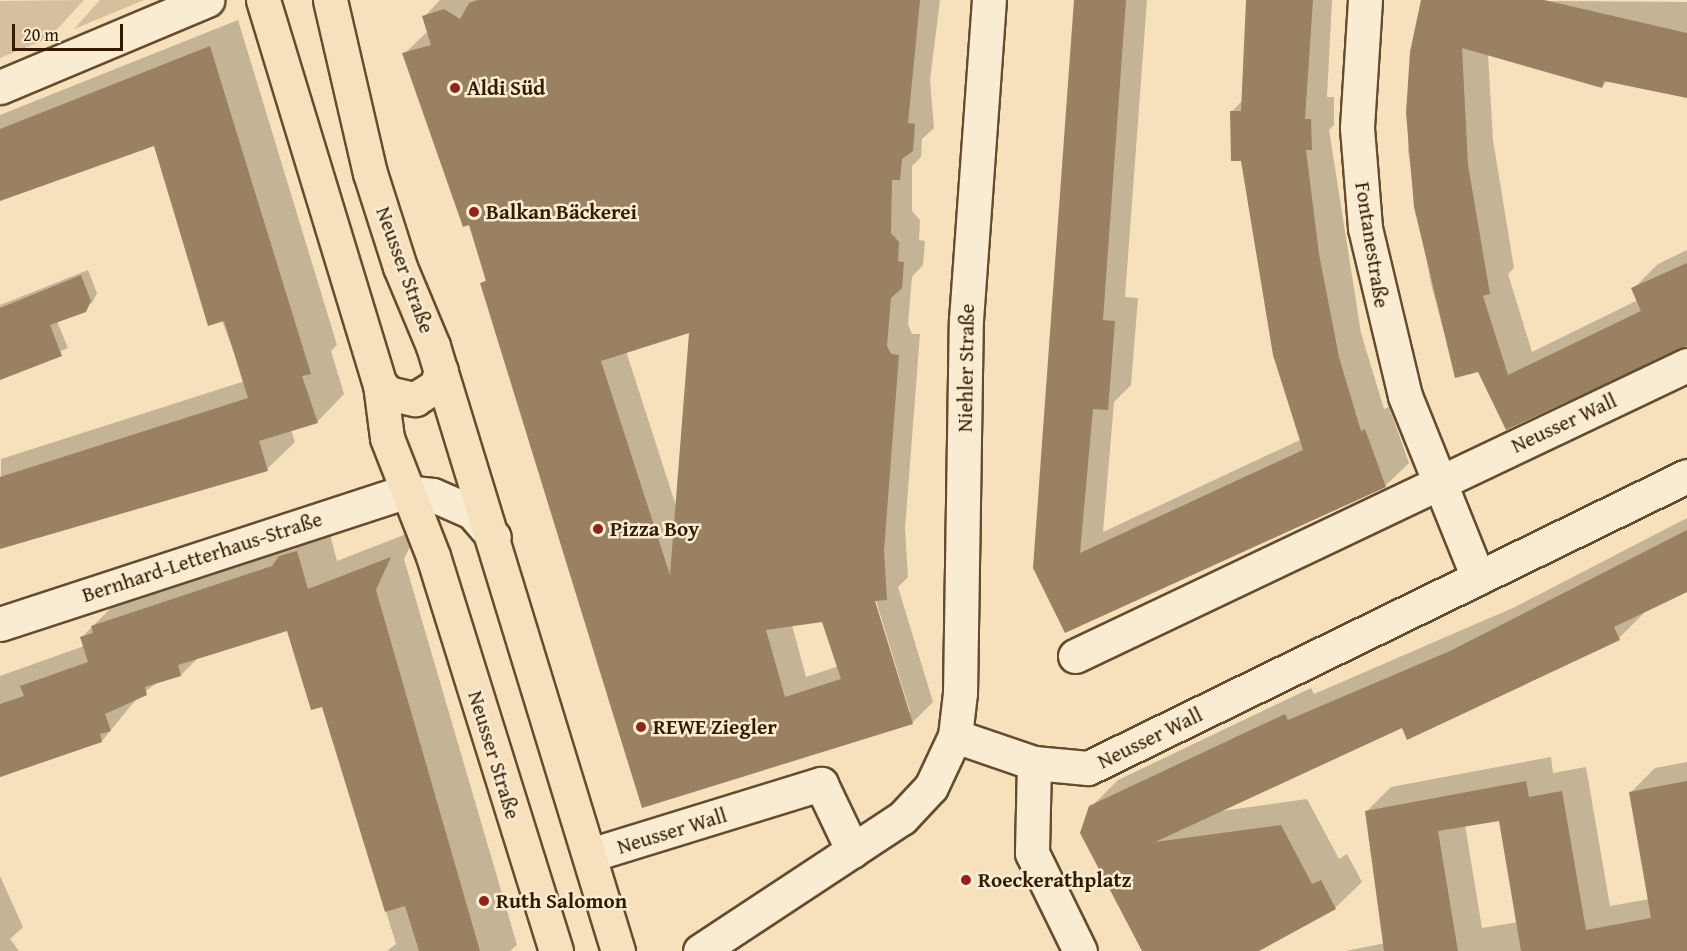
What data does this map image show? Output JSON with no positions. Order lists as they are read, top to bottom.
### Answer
{
  "streets": {
    "main road": ["Neusser Straße"],
    "street": [
      "Fontanestraße",
      "Niehler Straße",
      "Neusser Wall",
      "Bernhard-Letterhaus-Straße"
    ]
  },
  "crossings": [
    ["Fontanestraße", "Neusser Wall"],
    ["Neusser Straße", "Neusser Wall"],
    ["Neusser Straße", "Bernhard-Letterhaus-Straße"],
    ["Niehler Straße", "Neusser Wall"]
  ],
  "places": [
    "Aldi Süd",
    "Balkan Bäckerei",
    "Pizza Boy",
    "REWE Ziegler",
    "Roeckerathplatz",
    "Ruth Salomon"
  ],
  "scale_bar": "20 m"
}
